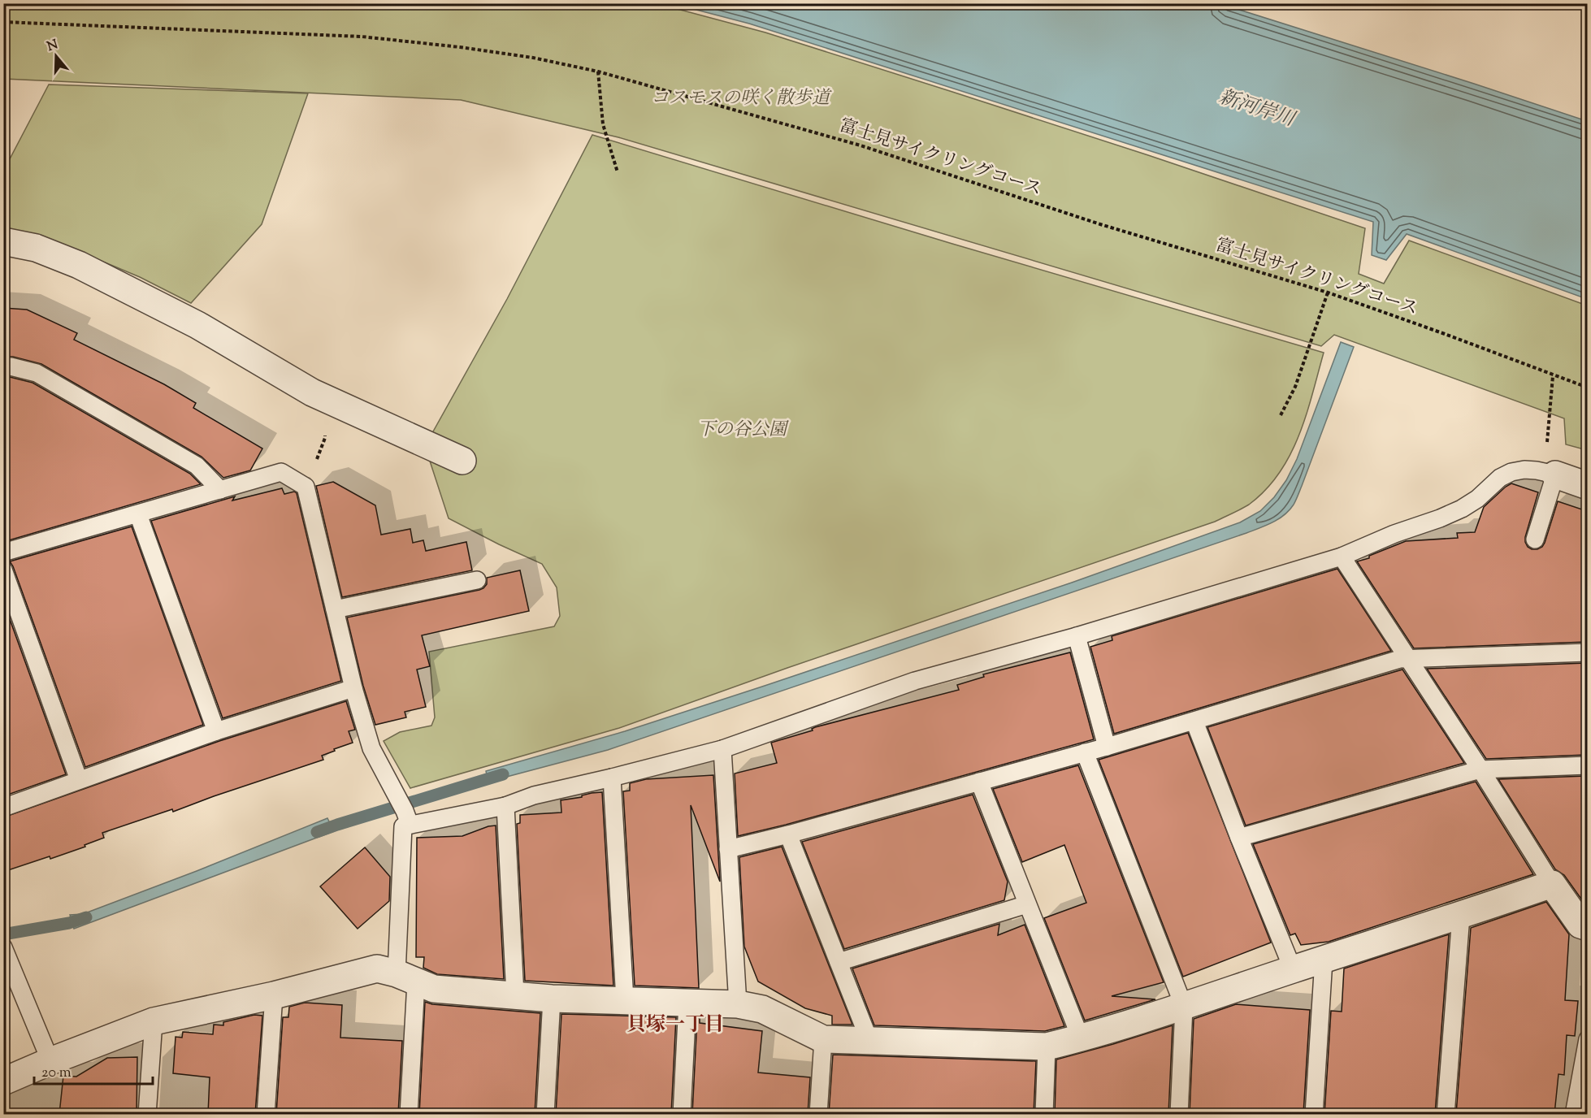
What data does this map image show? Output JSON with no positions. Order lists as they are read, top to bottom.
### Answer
{
  "streets": {
    "path": ["富士見サイクリングコース"]
  },
  "districts": ["貝塚一丁目"],
  "water": ["新河岸川"],
  "parks": ["コスモスの咲く散歩道", "下の谷公園"],
  "scale_bar": "20 m",
  "north": "top"
}
